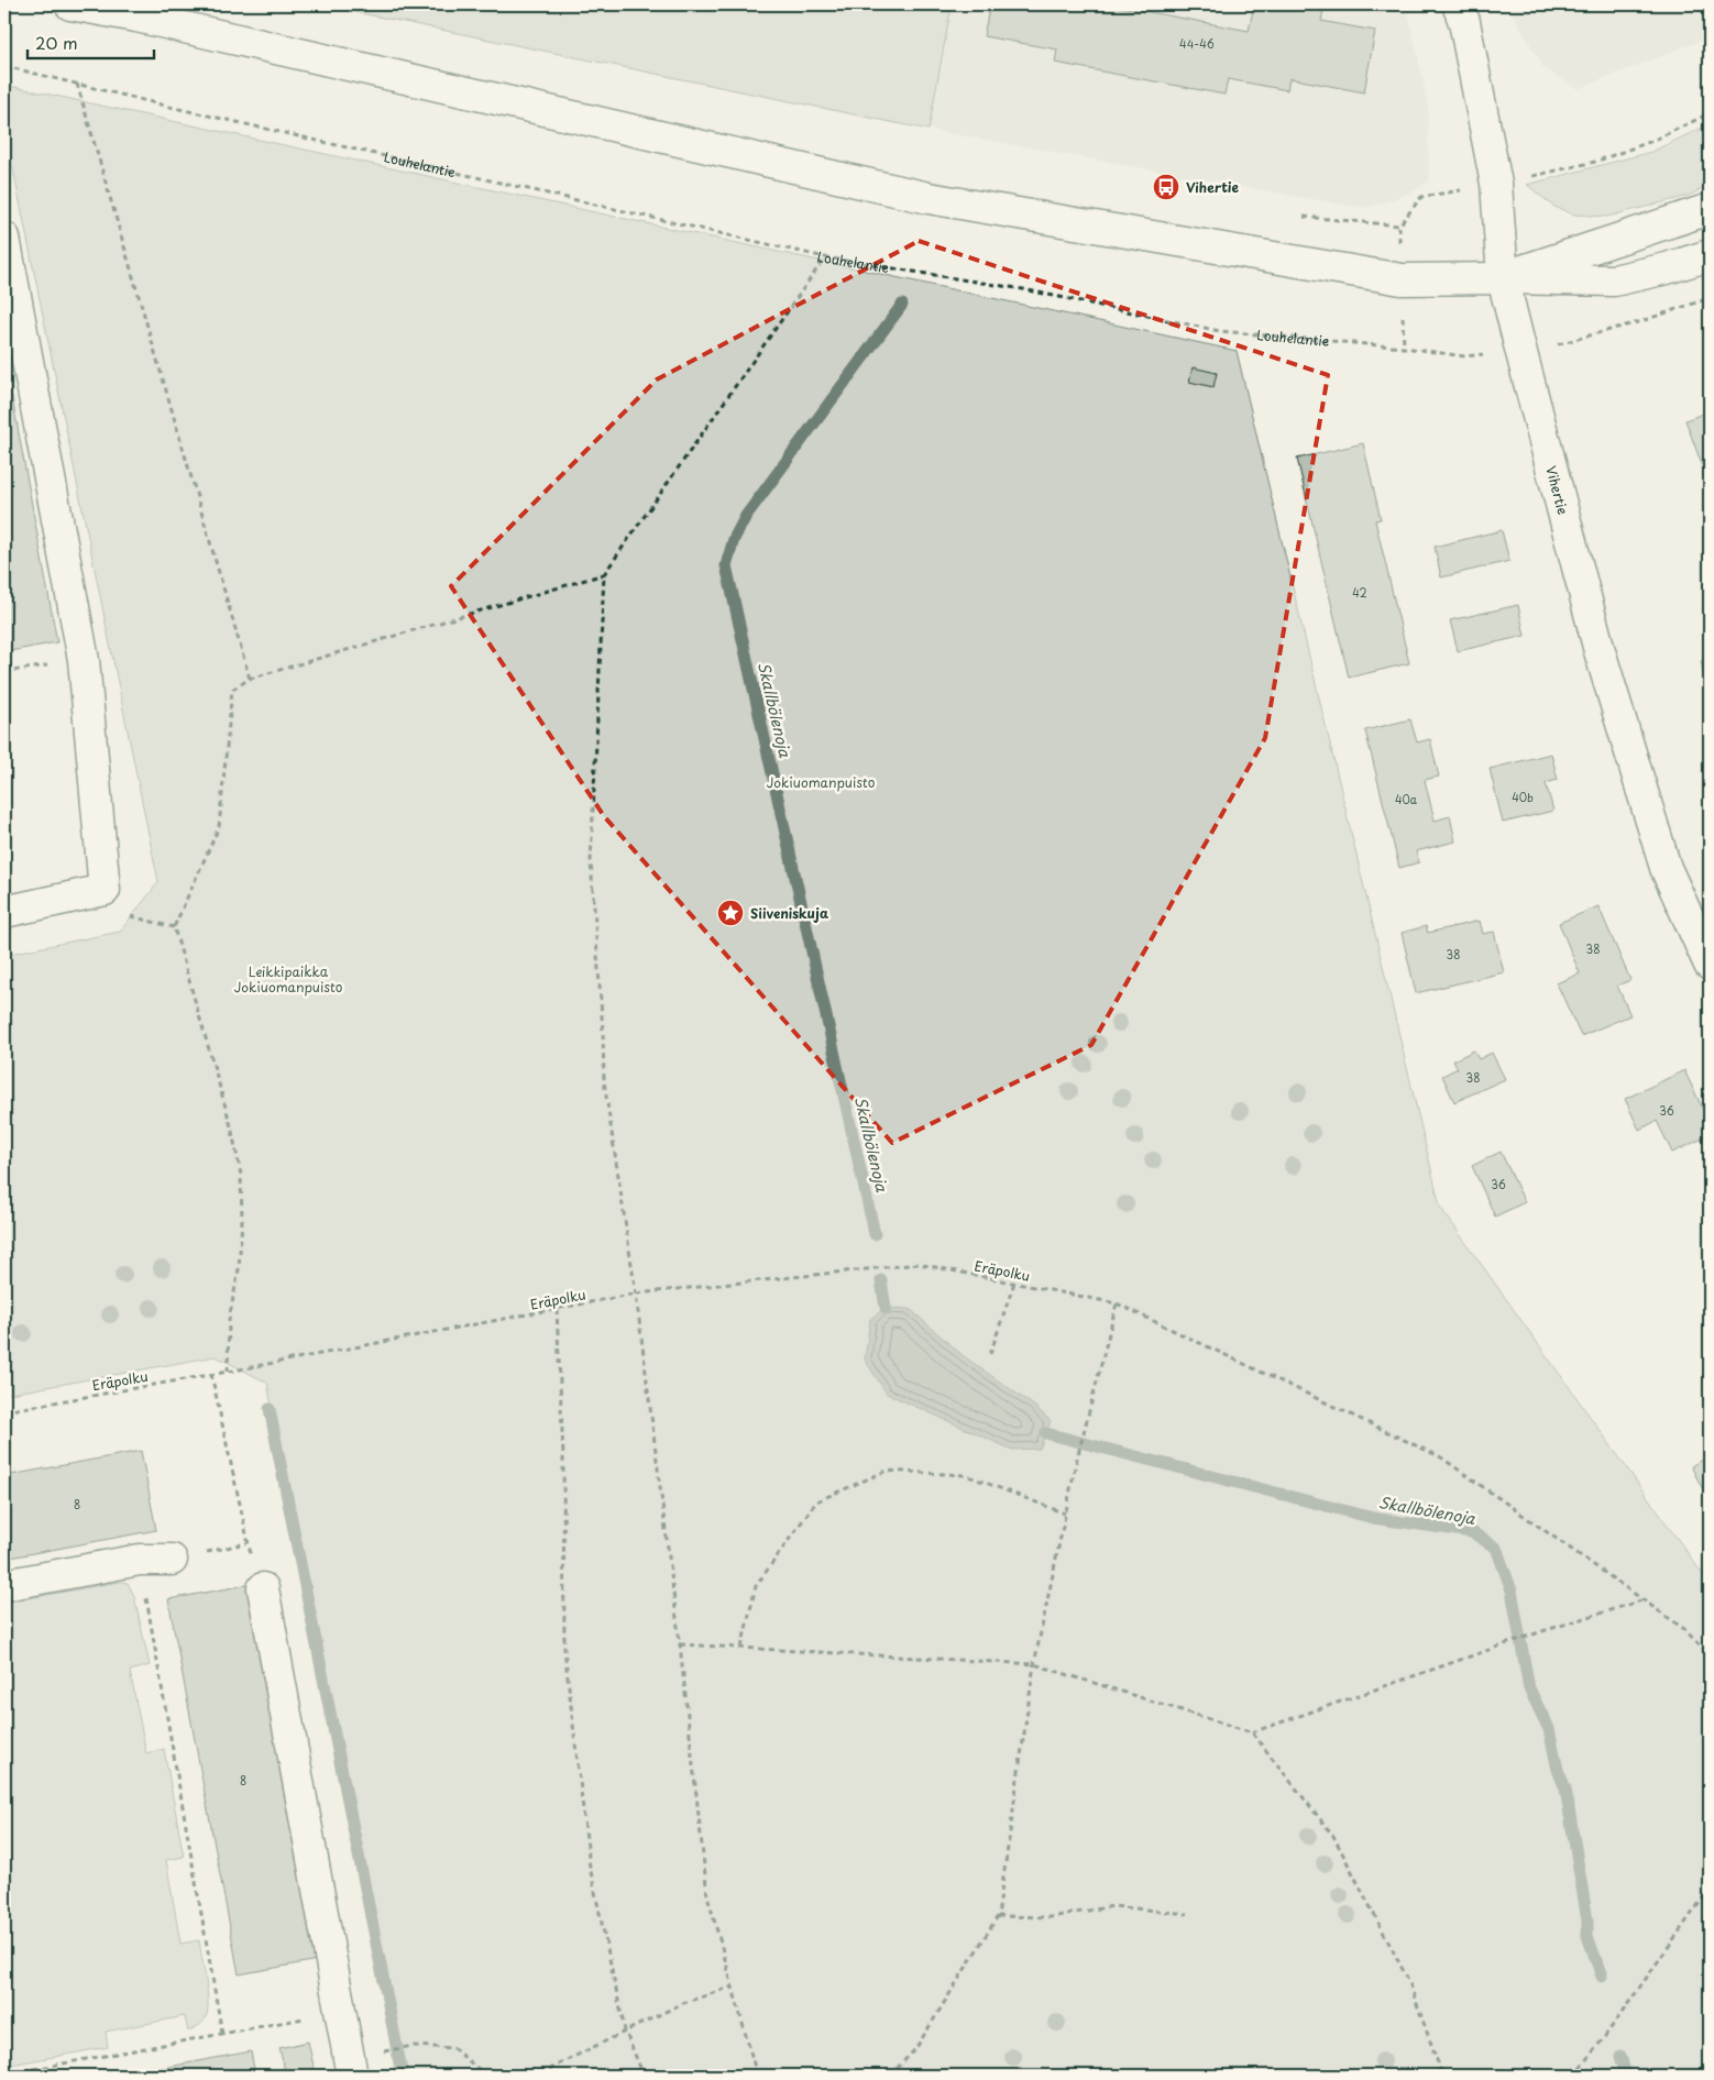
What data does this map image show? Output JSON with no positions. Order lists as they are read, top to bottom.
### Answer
{
  "streets": {
    "main road": ["Vihertie"],
    "path": ["Louhelantie", "Eräpolku"]
  },
  "crossings": [
    ["Louhelantie", "Vihertie"]
  ],
  "water": ["Skallbölenoja"],
  "parks": ["Jokiuomanpuisto", "Leikkipaikka Jokiuomanpuisto"],
  "places": {
    "bus stop": ["Vihertie"],
    "place": ["Siiveniskuja"]
  },
  "house_numbers": [
    "44-46",
    "42",
    "40b",
    "40a",
    "38",
    "38",
    "38",
    "36",
    "36",
    "8",
    "8"
  ],
  "scale_bar": "20 m"
}
